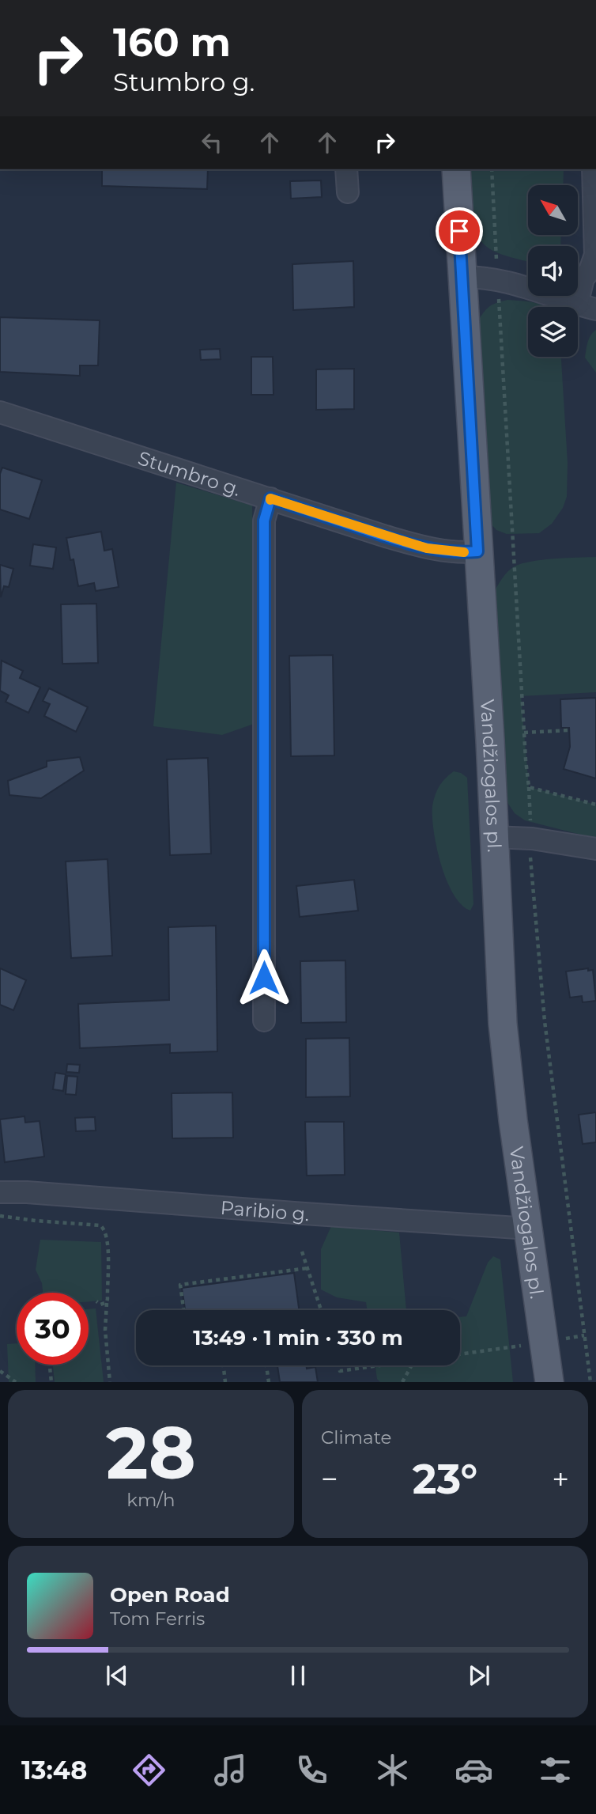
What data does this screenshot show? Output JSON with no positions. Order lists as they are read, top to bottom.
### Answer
{
  "streets": {
    "main road": ["Vandžiogalos pl."],
    "street": ["Stumbro g.", "Paribio g."]
  },
  "crossings": [
    ["Stumbro g.", "Vandžiogalos pl."],
    ["Vandžiogalos pl.", "Paribio g."]
  ],
  "north": "top left",
  "page": {
    "turn": ["160 m", "Stumbro g."],
    "limit": "30",
    "trip": "13:49 · 1 min · 330 m",
    "tile": [
      ["28", "km/h"],
      "Climate"
    ],
    "heat": ["−", "23°", "+"],
    "song": ["Open Road", "Tom Ferris"],
    "tabs": "13:48"
  }
}
